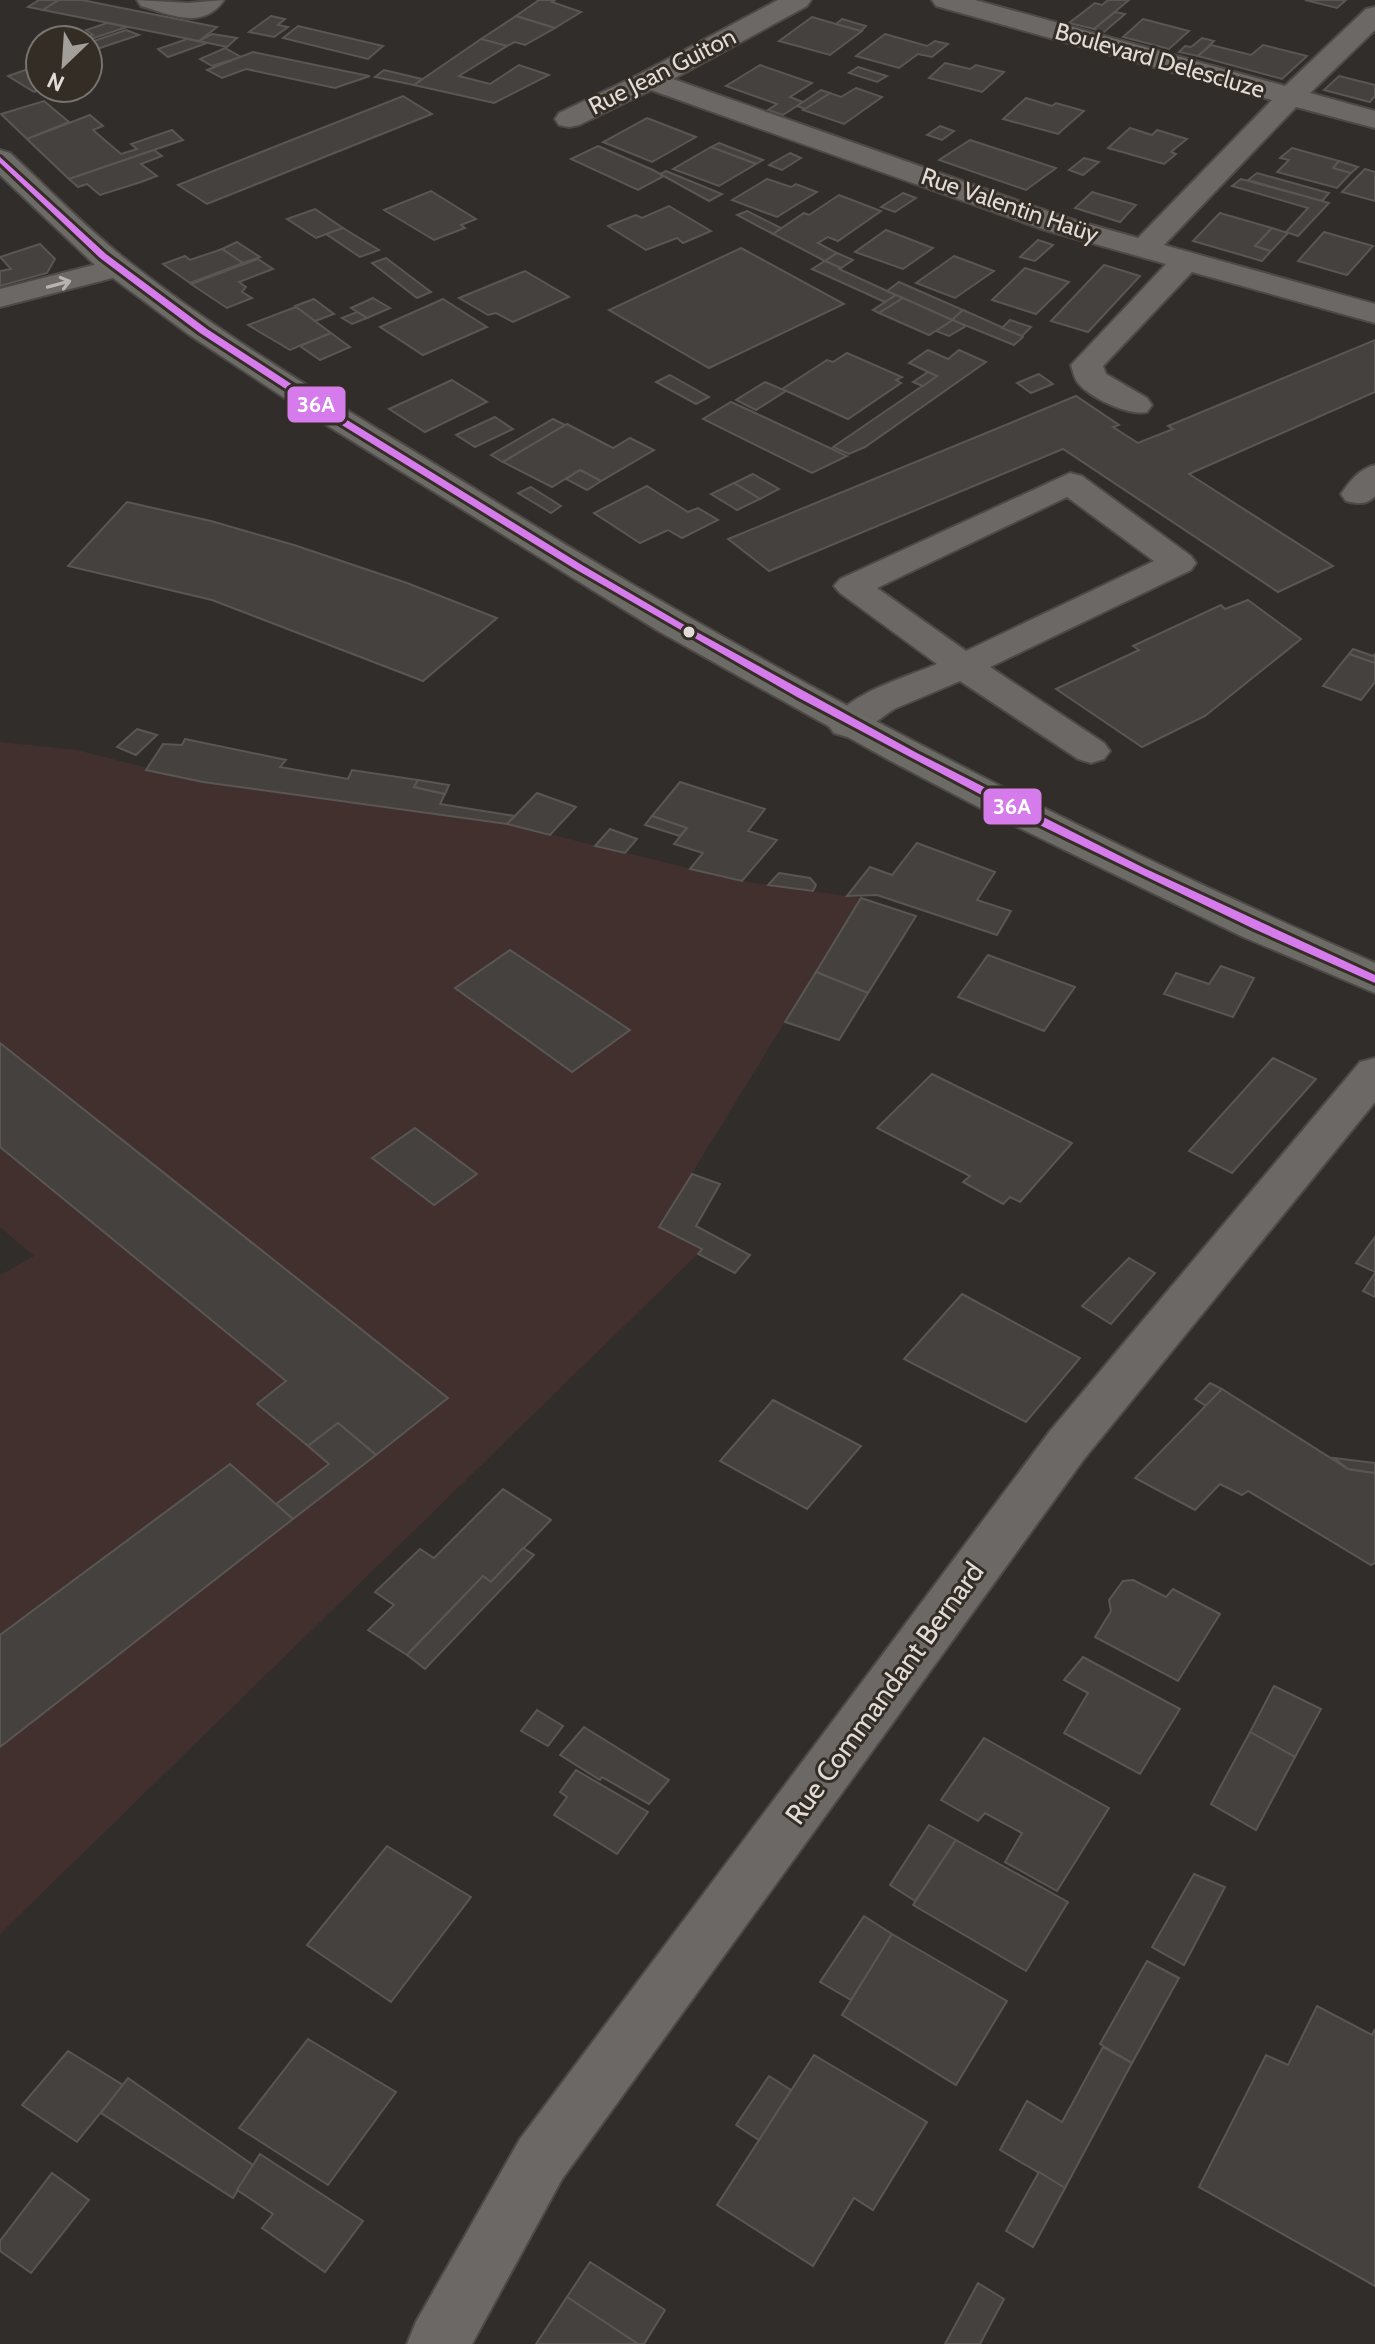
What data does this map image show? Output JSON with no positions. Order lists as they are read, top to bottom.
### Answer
{
  "streets": {
    "street": [
      "Boulevard Delescluze",
      "Rue Jean Guiton",
      "Rue Valentin Haüy",
      "Rue Commandant Bernard"
    ]
  },
  "crossings": [
    ["Rue Jean Guiton", "Rue Valentin Haüy"]
  ],
  "lines": ["transit line 36A"],
  "north": "bottom left"
}
